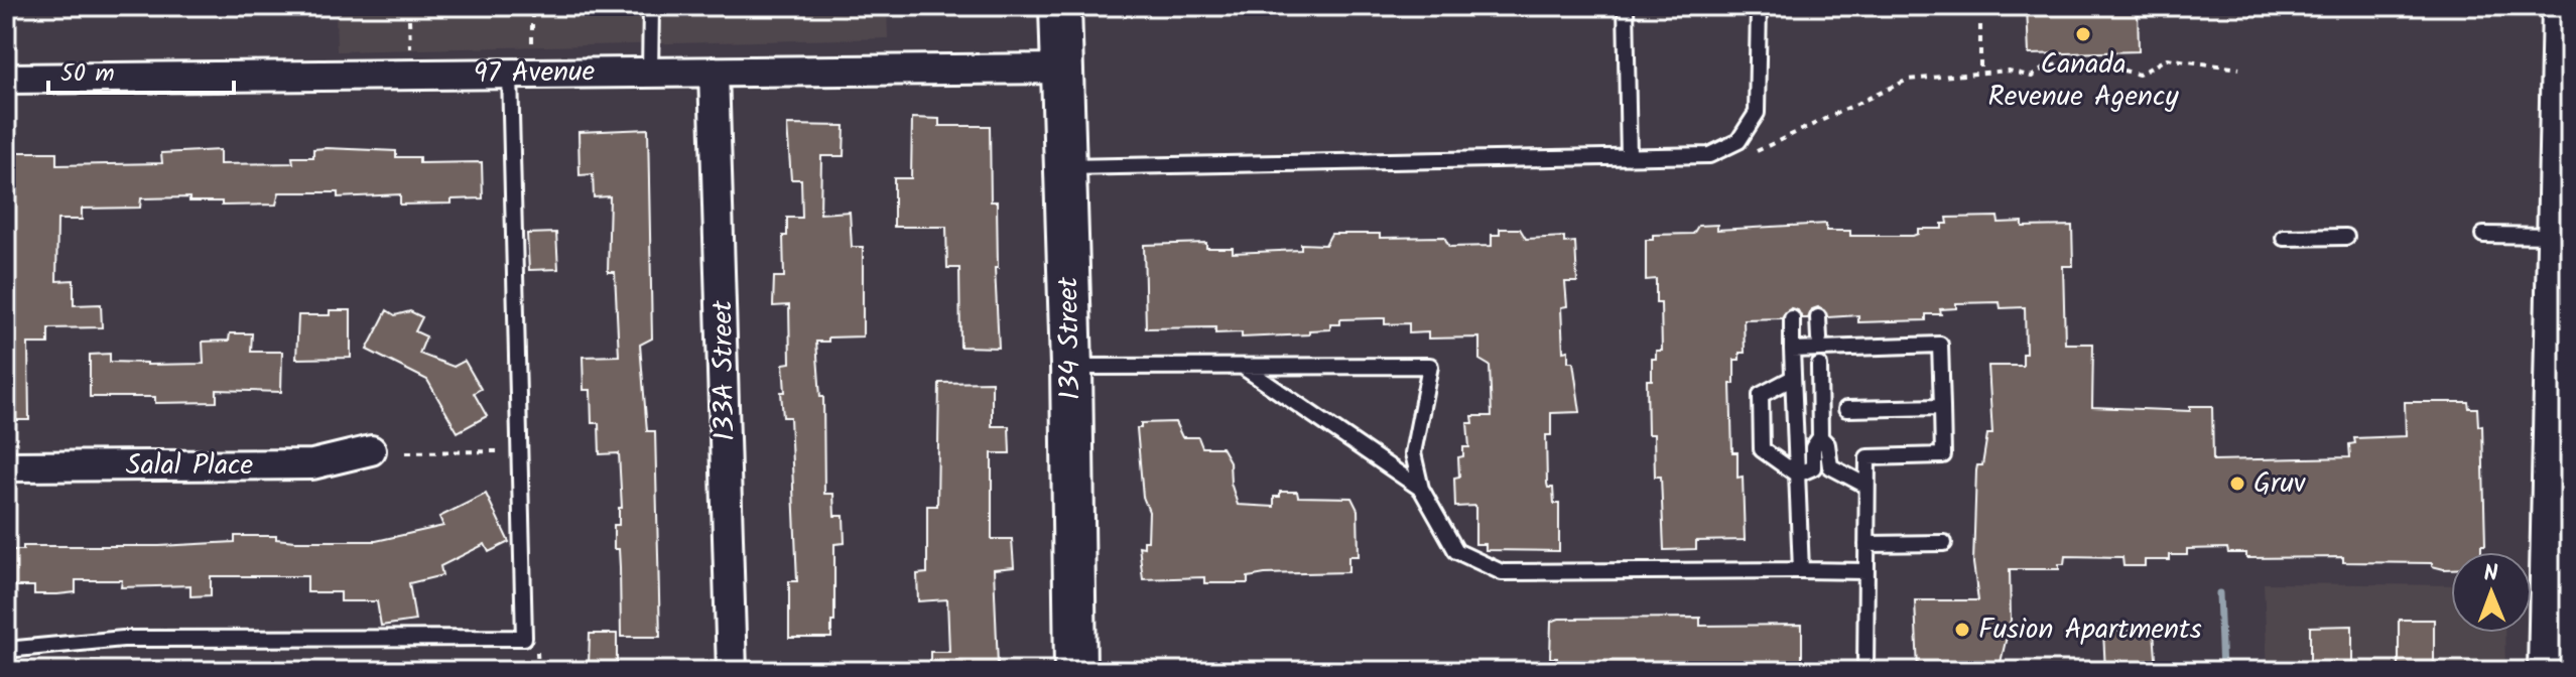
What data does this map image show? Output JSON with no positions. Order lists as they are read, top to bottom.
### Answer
{
  "streets": {
    "street": [
      "97 Avenue",
      "134 Street",
      "133A Street",
      "Salal Place"
    ]
  },
  "crossings": [
    ["97 Avenue", "134 Street"],
    ["97 Avenue", "133A Street"]
  ],
  "places": ["Canada Revenue Agency", "Gruv", "Fusion Apartments"],
  "scale_bar": "50 m",
  "north": "top"
}
